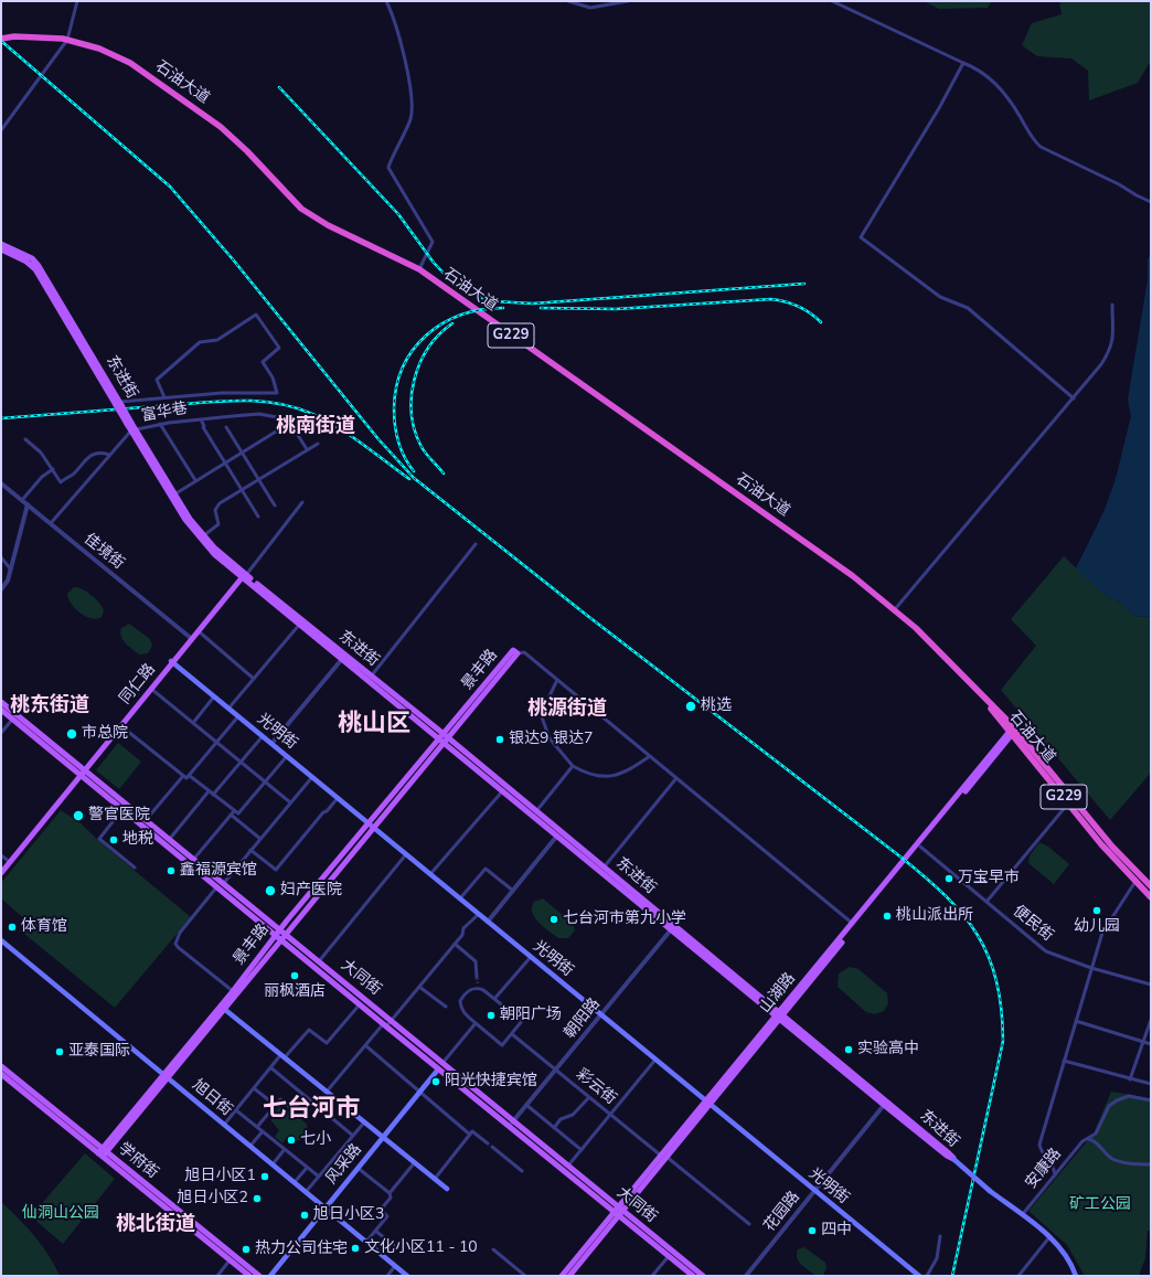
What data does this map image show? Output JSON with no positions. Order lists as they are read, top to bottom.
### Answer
{
  "streets": {
    "highway": ["石油大道", "G229"],
    "main road": [
      "东进街",
      "景丰路",
      "同仁路",
      "光明街",
      "大同街",
      "山湖路",
      "旭日街",
      "学府街",
      "风采路"
    ],
    "street": [
      "富华巷",
      "佳境街",
      "便民街",
      "朝阳路",
      "彩云街",
      "安康路",
      "花园路"
    ]
  },
  "crossings": [
    ["石油大道", "山湖路"],
    ["东进街", "富华巷"],
    ["东进街", "景丰路"],
    ["东进街", "同仁路"],
    ["东进街", "山湖路"],
    ["东进街", "朝阳路"],
    ["东进街", "花园路"],
    ["富华巷", "佳境街"],
    ["佳境街", "同仁路"],
    ["景丰路", "光明街"],
    ["景丰路", "大同街"],
    ["景丰路", "旭日街"],
    ["景丰路", "学府街"],
    ["同仁路", "光明街"],
    ["同仁路", "大同街"],
    ["光明街", "山湖路"],
    ["光明街", "朝阳路"],
    ["光明街", "花园路"],
    ["便民街", "山湖路"],
    ["大同街", "山湖路"],
    ["大同街", "朝阳路"],
    ["大同街", "风采路"],
    ["山湖路", "彩云街"],
    ["朝阳路", "彩云街"],
    ["旭日街", "风采路"]
  ],
  "districts": [
    "桃南街道",
    "桃东街道",
    "桃源街道",
    "桃山区",
    "七台河市",
    "桃北街道"
  ],
  "parks": ["矿工公园", "仙洞山公园"],
  "places": [
    "桃选",
    "市总院",
    "银达9 银达7",
    "警官医院",
    "地税",
    "鑫福源宾馆",
    "万宝早市",
    "妇产医院",
    "幼儿园",
    "桃山派出所",
    "七台河市第九小学",
    "体育馆",
    "丽枫酒店",
    "朝阳广场",
    "实验高中",
    "亚泰国际",
    "阳光快捷宾馆",
    "七小",
    "旭日小区1",
    "旭日小区2",
    "旭日小区3",
    "四中",
    "文化小区11 - 10",
    "热力公司住宅"
  ]
}
